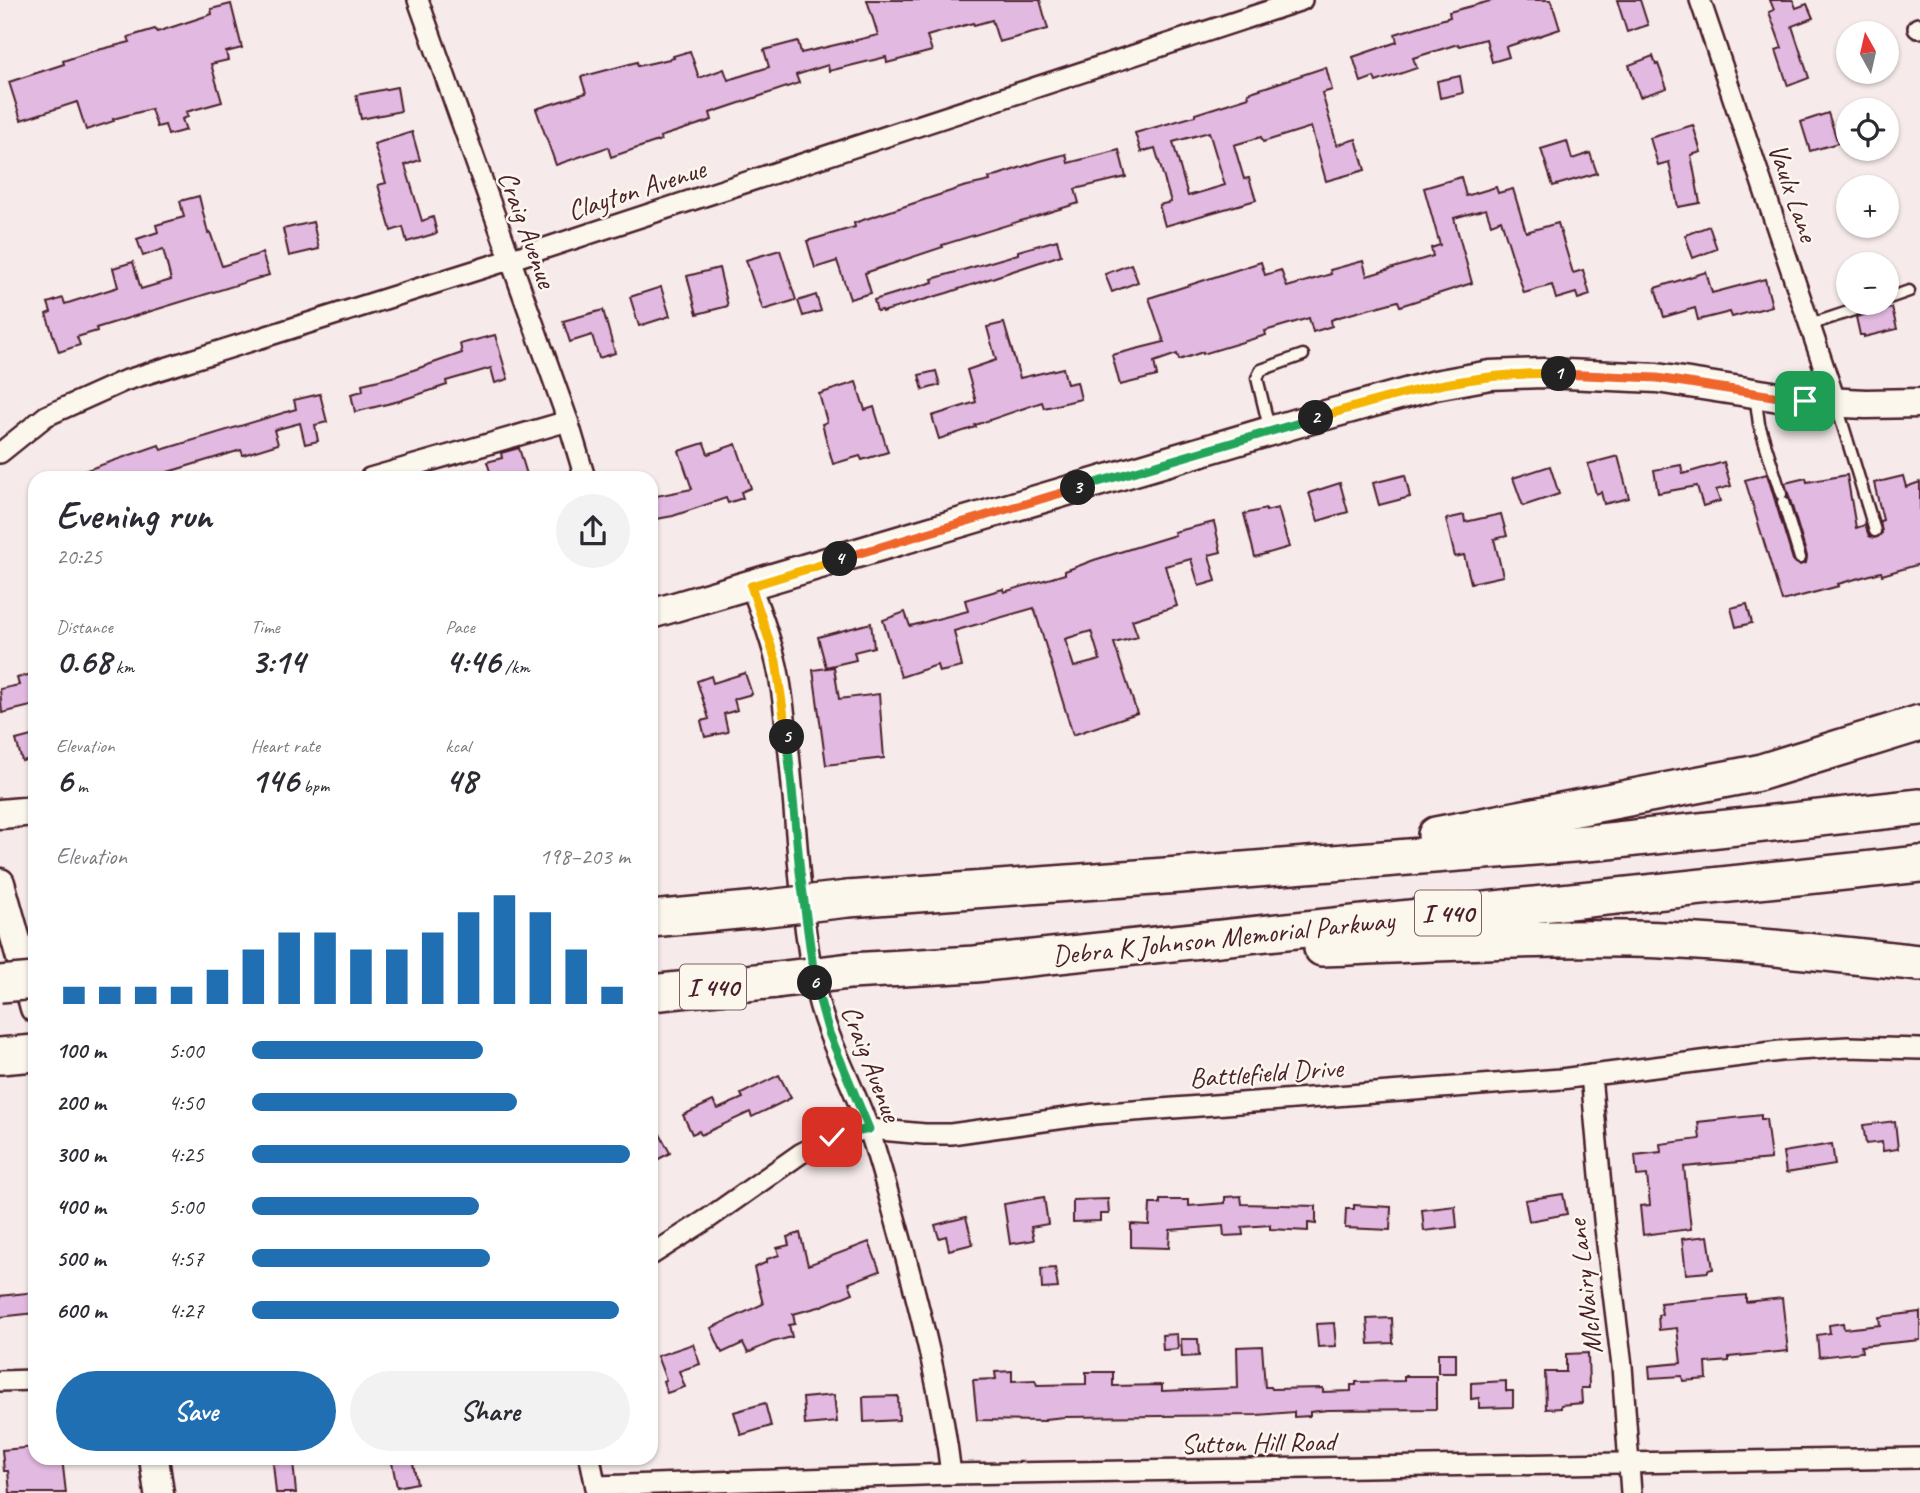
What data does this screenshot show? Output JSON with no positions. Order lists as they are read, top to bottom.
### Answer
{
  "streets": {
    "highway": ["I 440", "Debra K Johnson Memorial Parkway"],
    "street": [
      "Clayton Avenue",
      "Vaulx Lane",
      "Craig Avenue",
      "Battlefield Drive",
      "McNairy Lane",
      "Sutton Hill Road"
    ]
  },
  "crossings": [
    ["Clayton Avenue", "Craig Avenue"],
    ["Craig Avenue", "Battlefield Drive"],
    ["Craig Avenue", "Sutton Hill Road"],
    ["Battlefield Drive", "McNairy Lane"],
    ["McNairy Lane", "Sutton Hill Road"]
  ],
  "north": "top",
  "page": {
    "map_buttons": ["+", "−"],
    "pins": [
      "1",
      "2",
      "3",
      "4",
      "5",
      "6"
    ],
    "heading": ["Evening run", "20:25"],
    "stats": [
      ["Distance", "0.68 km"],
      ["Time", "3:14"],
      ["Pace", "4:46 /km"],
      ["Elevation", "6 m"],
      ["Heart rate", "146 bpm"],
      ["kcal", "48"]
    ],
    "chart": ["Elevation", "198–203 m"],
    "list": [
      {
        "name": "100 m",
        "note": "5:00"
      },
      {
        "name": "200 m",
        "note": "4:50"
      },
      {
        "name": "300 m",
        "note": "4:25"
      },
      {
        "name": "400 m",
        "note": "5:00"
      },
      {
        "name": "500 m",
        "note": "4:57"
      },
      {
        "name": "600 m",
        "note": "4:27"
      }
    ],
    "buttons": ["Save", "Share"]
  }
}
